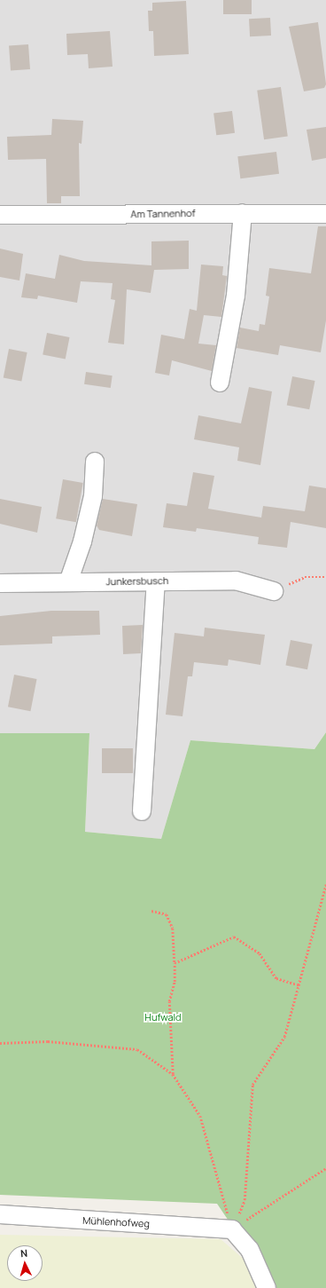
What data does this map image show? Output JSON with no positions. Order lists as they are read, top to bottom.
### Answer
{
  "streets": {
    "street": ["Am Tannenhof", "Junkersbusch", "Mühlenhofweg"]
  },
  "parks": ["Hufwald"],
  "north": "top"
}
